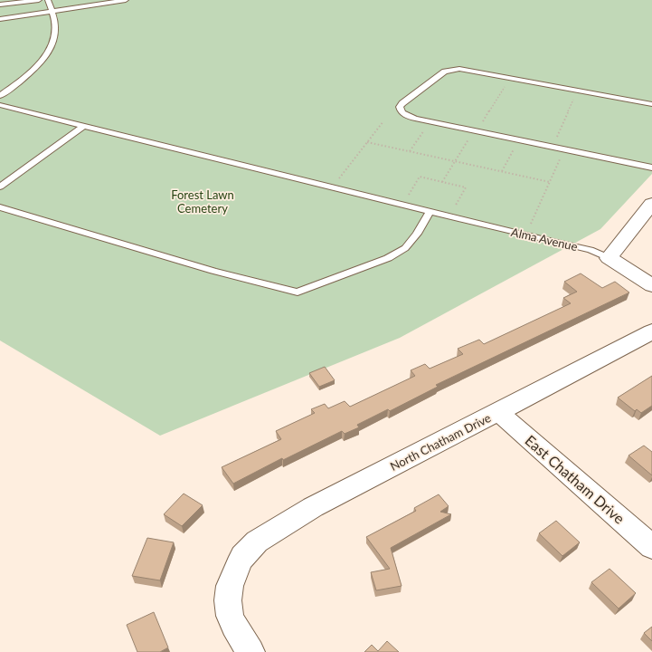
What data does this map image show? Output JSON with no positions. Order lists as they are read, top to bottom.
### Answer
{
  "streets": {
    "street": ["Alma Avenue", "North Chatham Drive", "East Chatham Drive"]
  },
  "crossings": [
    ["North Chatham Drive", "East Chatham Drive"]
  ],
  "parks": ["Forest Lawn Cemetery"]
}
